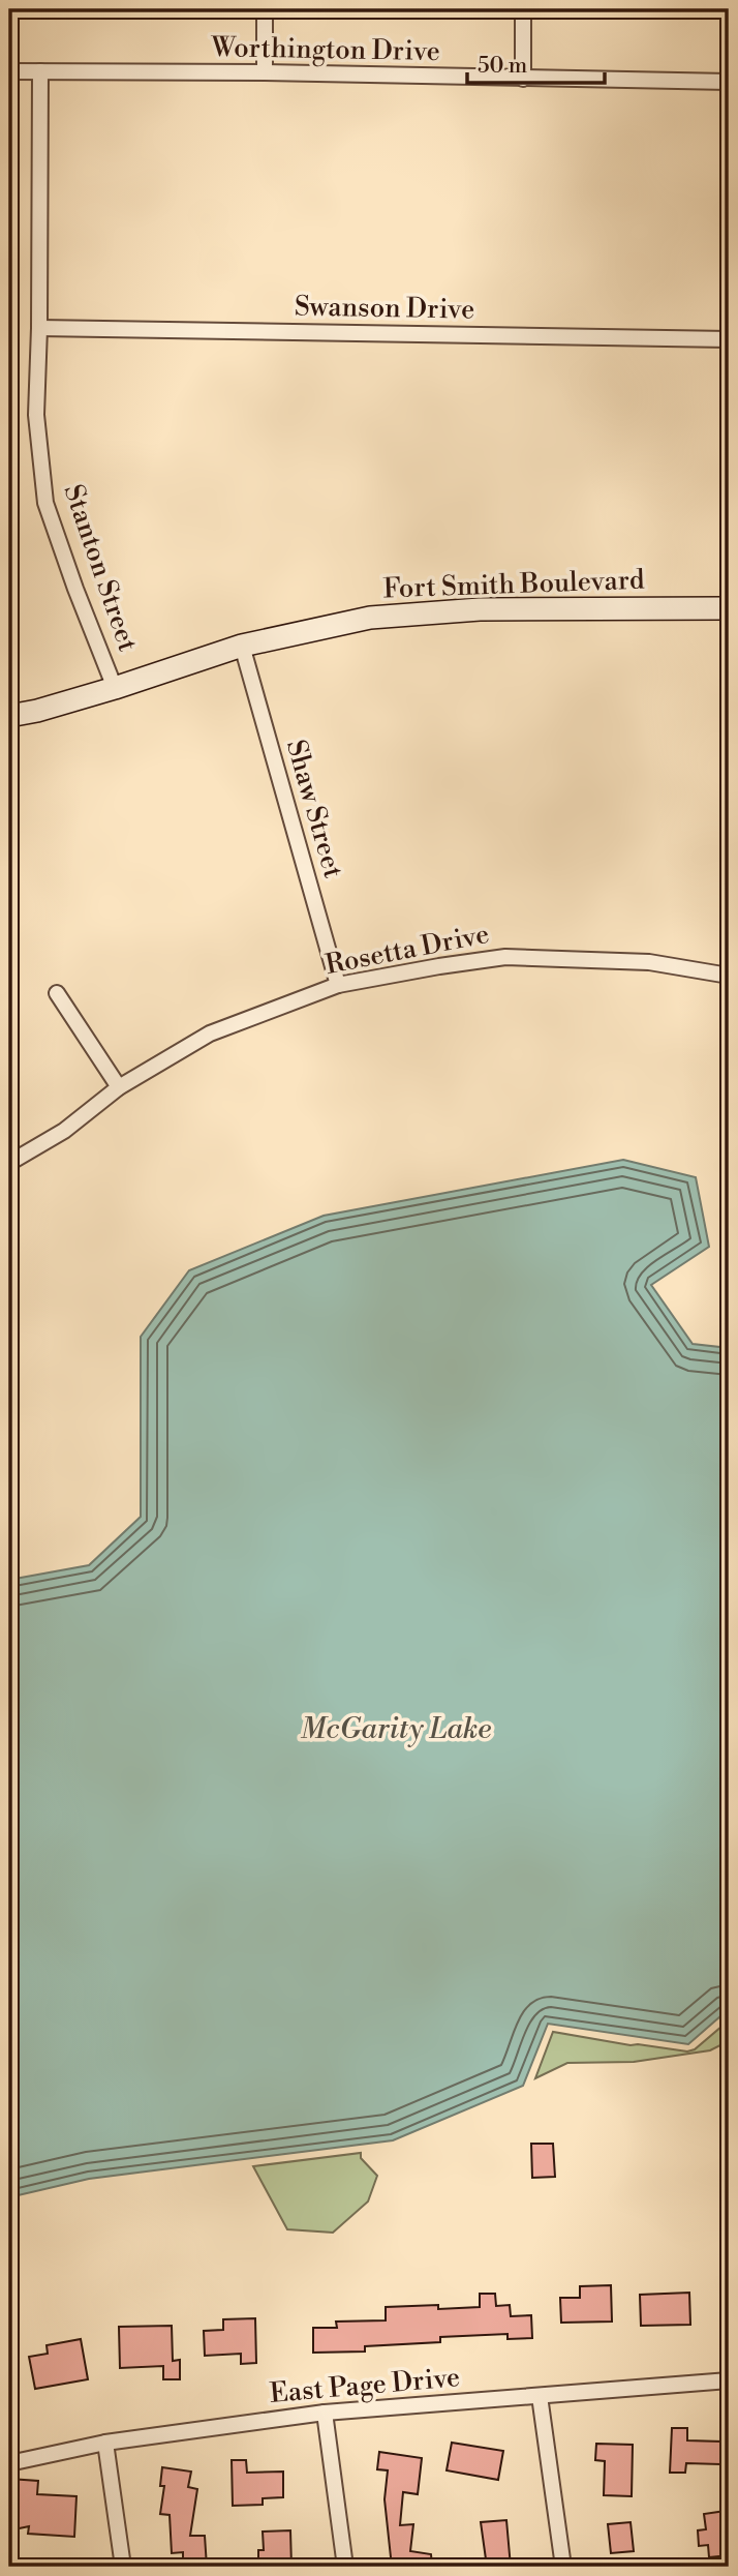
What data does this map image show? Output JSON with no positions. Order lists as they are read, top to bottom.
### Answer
{
  "streets": {
    "street": [
      "Worthington Drive",
      "Swanson Drive",
      "Stanton Street",
      "Fort Smith Boulevard",
      "Shaw Street",
      "Rosetta Drive",
      "East Page Drive"
    ]
  },
  "crossings": [
    ["Worthington Drive", "Stanton Street"],
    ["Swanson Drive", "Stanton Street"],
    ["Stanton Street", "Fort Smith Boulevard"],
    ["Fort Smith Boulevard", "Shaw Street"],
    ["Shaw Street", "Rosetta Drive"]
  ],
  "water": ["McGarity Lake"],
  "scale_bar": "50 m"
}
